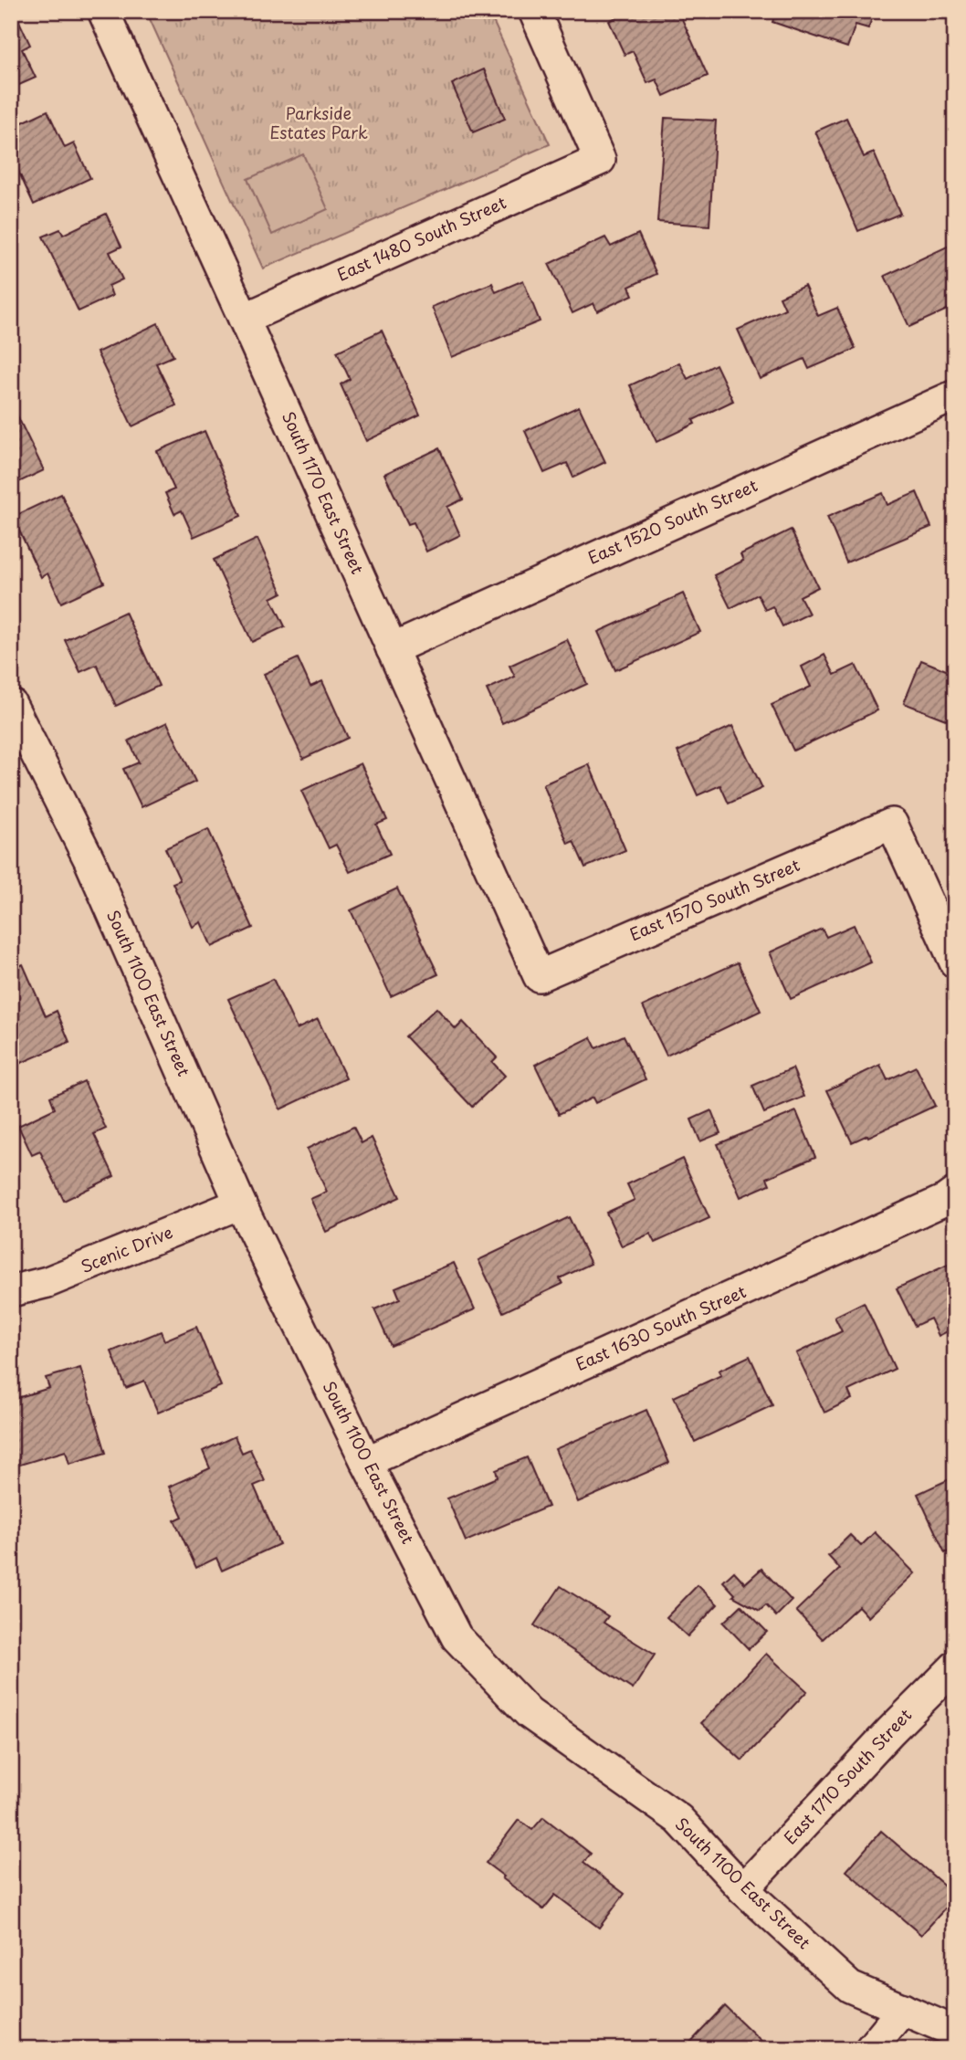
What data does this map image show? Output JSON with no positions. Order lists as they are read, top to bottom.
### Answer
{
  "streets": {
    "street": [
      "East 1480 South Street",
      "South 1170 East Street",
      "East 1520 South Street",
      "East 1570 South Street",
      "South 1100 East Street",
      "Scenic Drive",
      "East 1630 South Street",
      "East 1710 South Street"
    ]
  },
  "crossings": [
    ["East 1480 South Street", "South 1170 East Street"],
    ["South 1170 East Street", "East 1520 South Street"],
    ["South 1170 East Street", "East 1570 South Street"],
    ["South 1100 East Street", "Scenic Drive"],
    ["South 1100 East Street", "East 1630 South Street"],
    ["South 1100 East Street", "East 1710 South Street"]
  ],
  "parks": ["Parkside Estates Park"]
}
